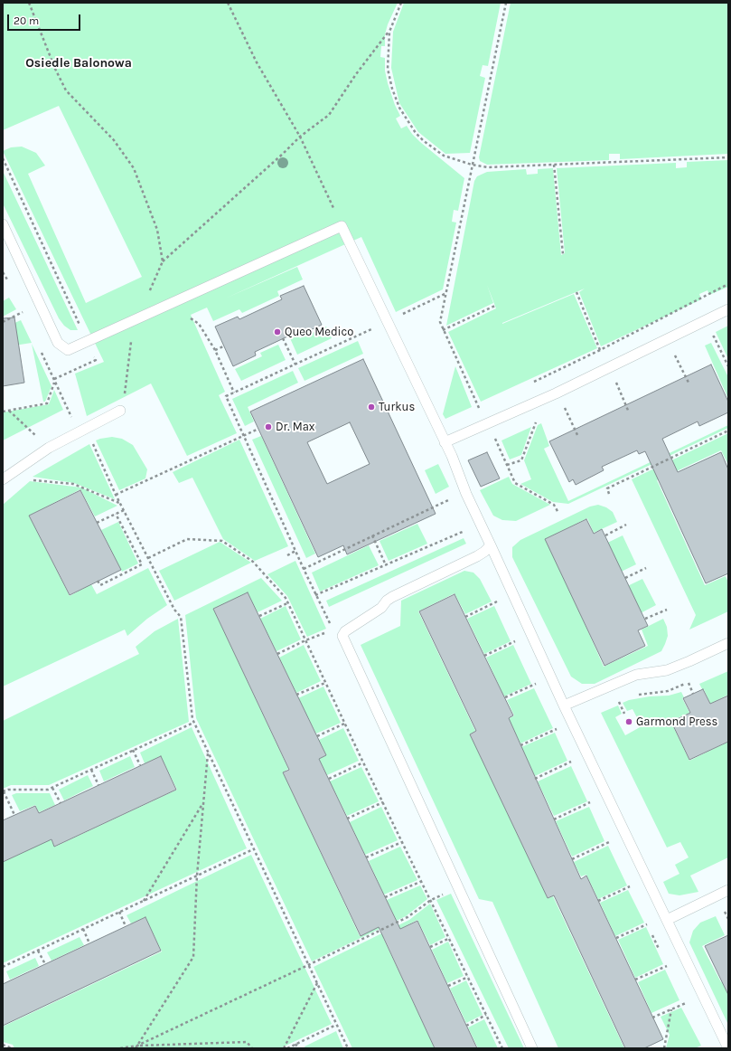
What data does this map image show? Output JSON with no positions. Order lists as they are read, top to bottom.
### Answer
{
  "districts": ["Osiedle Balonowa"],
  "places": [
    "Queo Medico",
    "Turkus",
    "Dr. Max",
    "Garmond Press"
  ],
  "scale_bar": "20 m"
}
